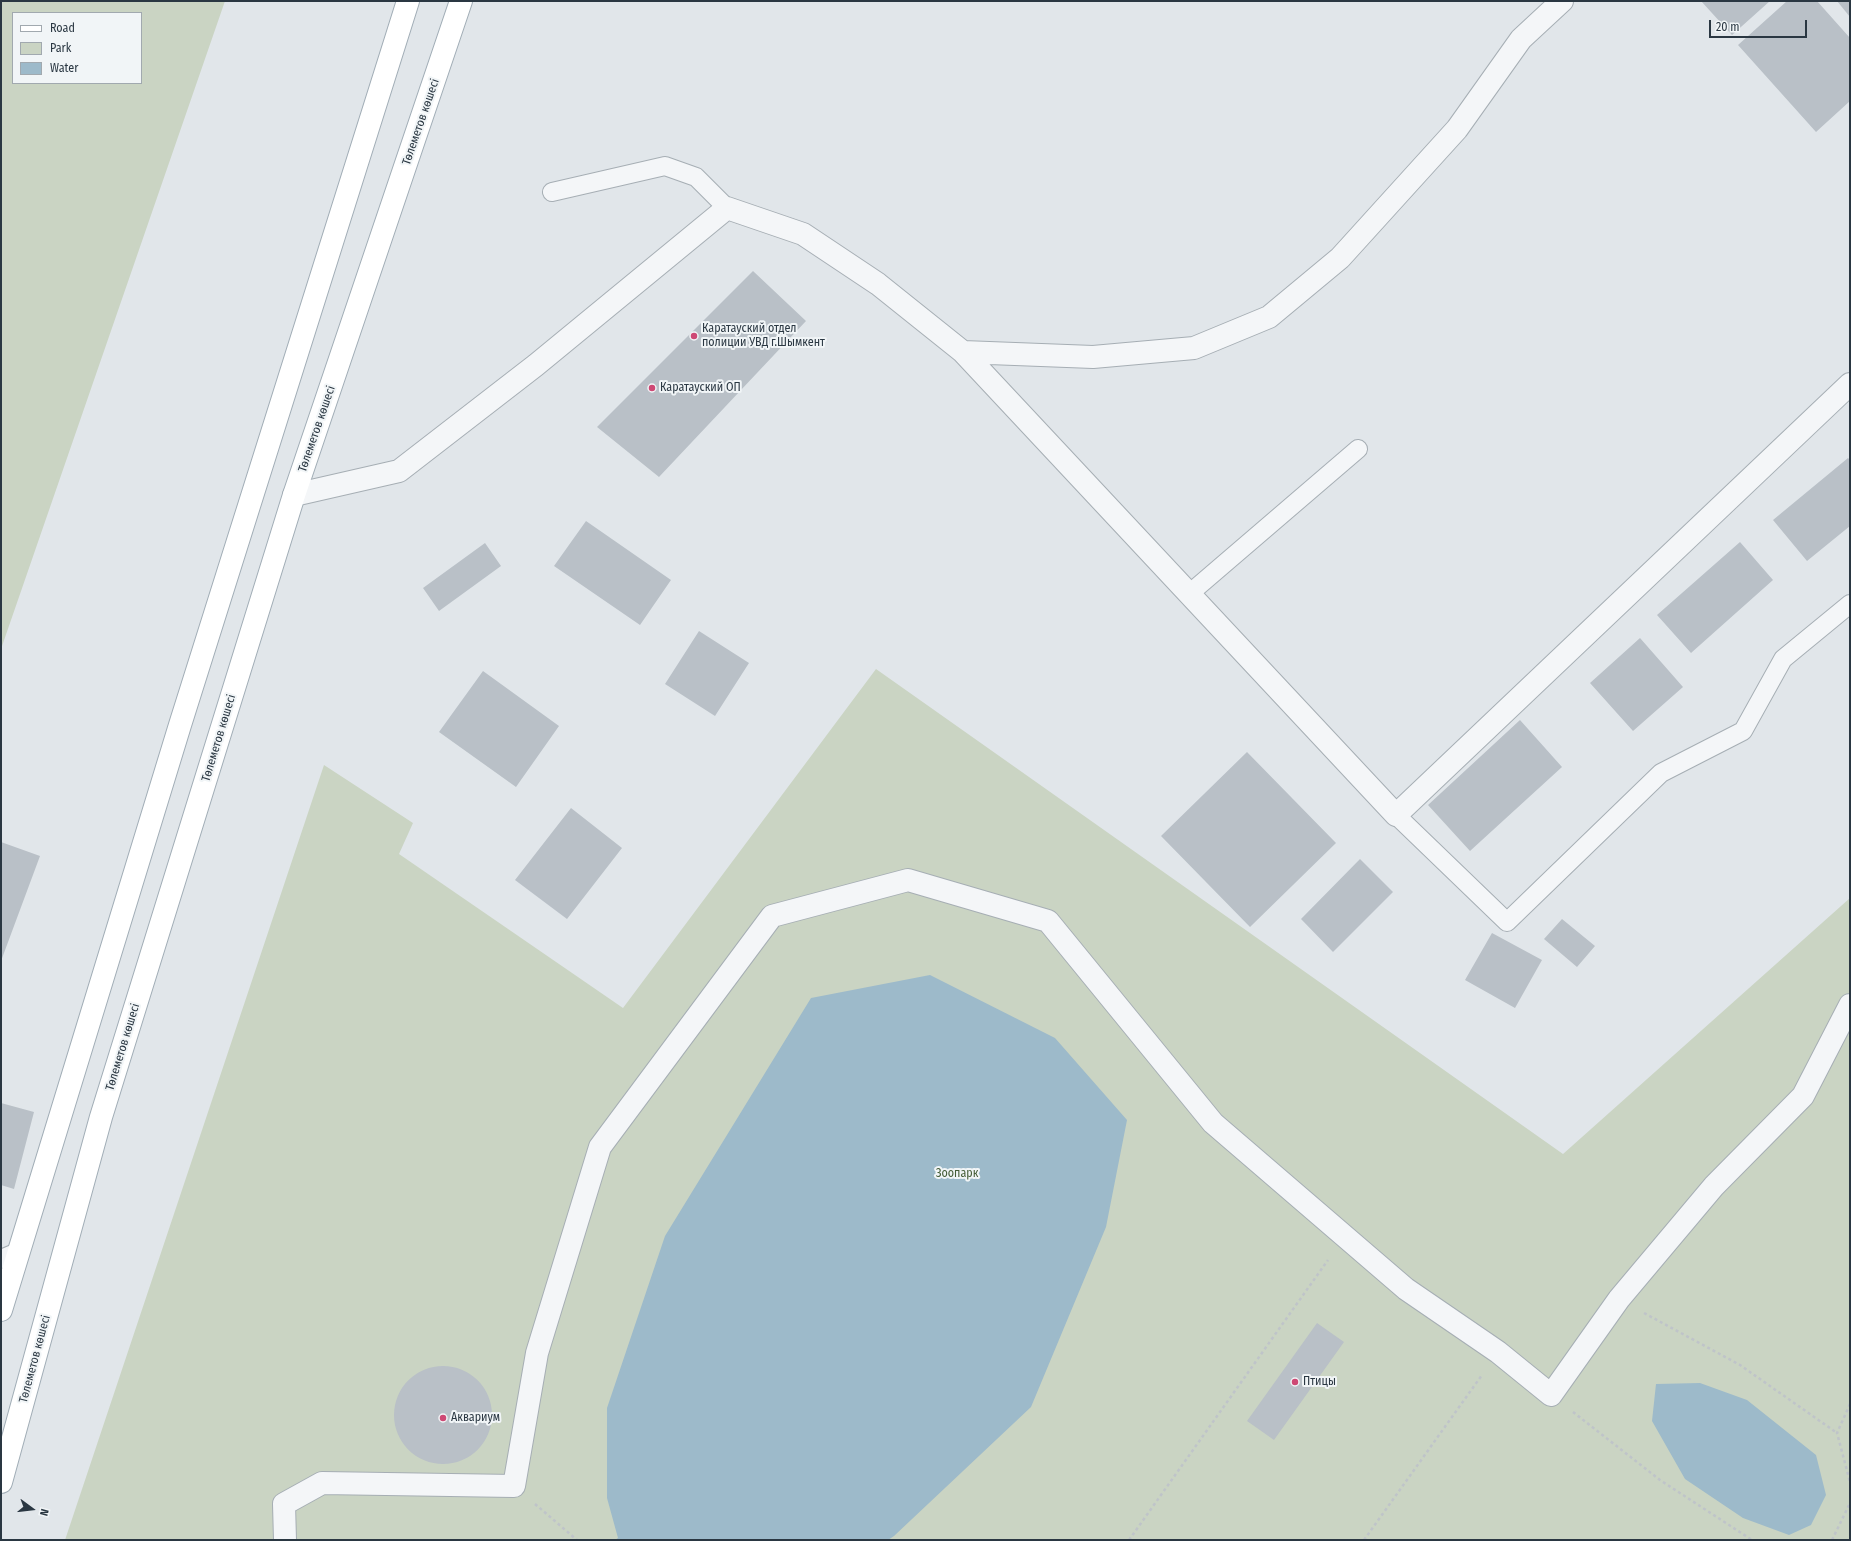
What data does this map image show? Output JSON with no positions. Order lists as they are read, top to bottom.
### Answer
{
  "streets": {
    "main road": ["Төлеметов көшесі"]
  },
  "parks": ["Зоопарк"],
  "places": [
    "Каратауский отдел полиции УВД г.Шымкент",
    "Каратауский ОП",
    "Птицы",
    "Аквариум"
  ],
  "legend": ["Road", "Park", "Water"],
  "scale_bar": "20 m",
  "north": "right"
}
